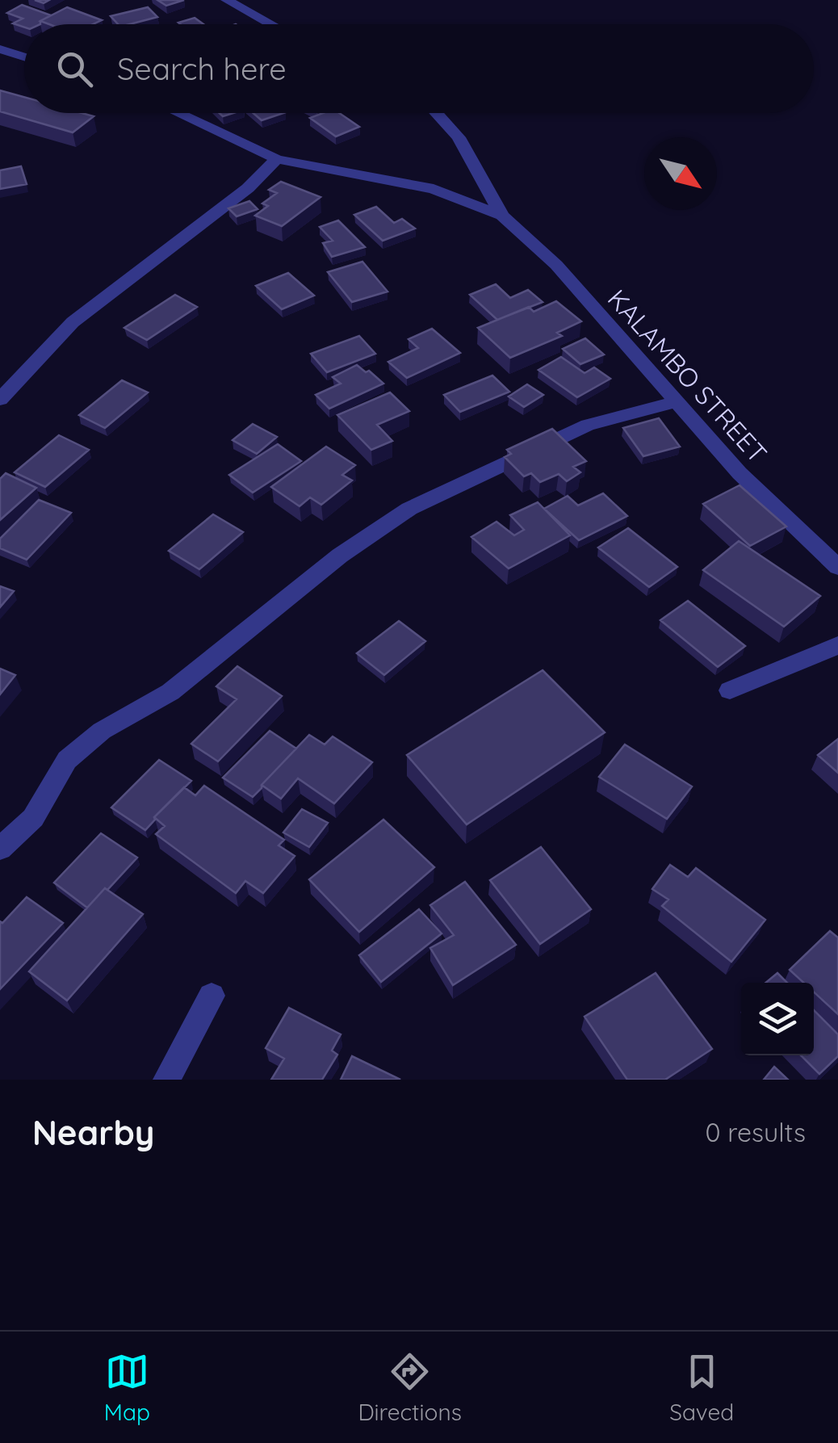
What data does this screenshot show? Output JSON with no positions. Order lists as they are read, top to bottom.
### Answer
{
  "streets": {
    "street": ["KALAMBO STREET"]
  },
  "north": "bottom right",
  "page": {
    "search": "Search here",
    "heading": ["Nearby", "0 results"],
    "nav": ["Map", "Directions", "Saved"]
  }
}
